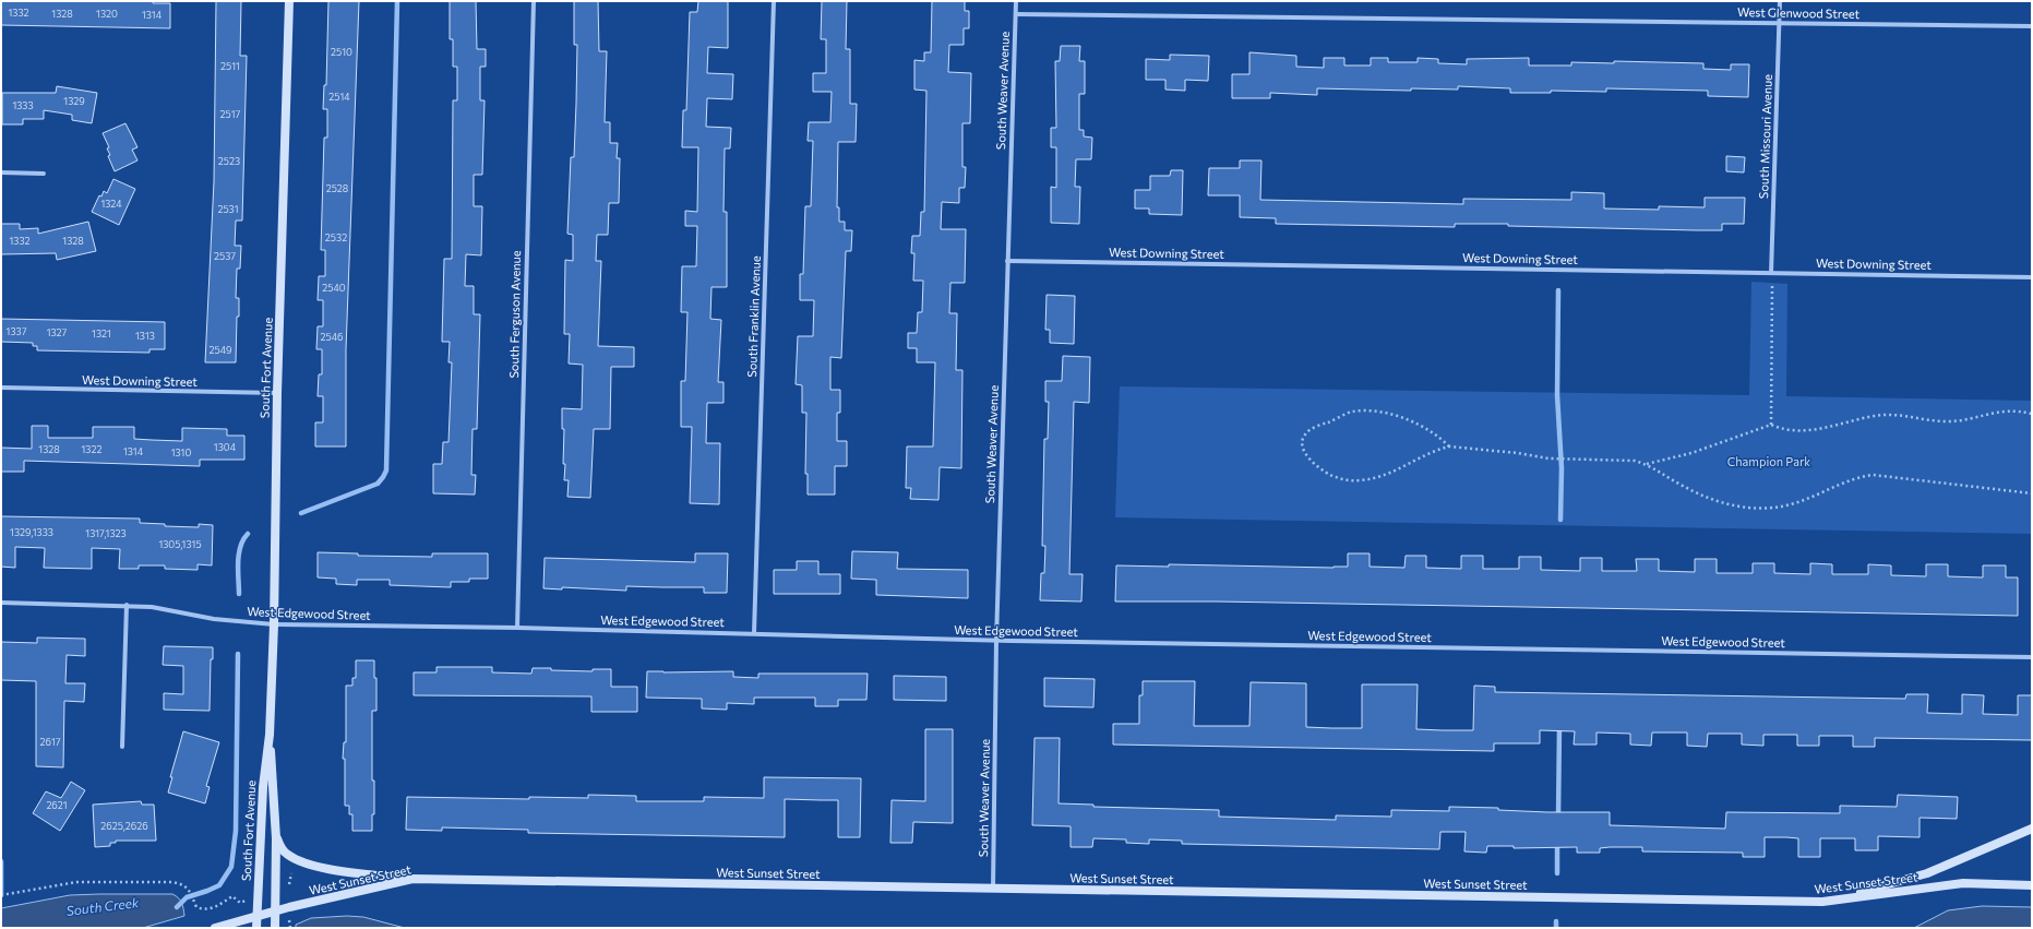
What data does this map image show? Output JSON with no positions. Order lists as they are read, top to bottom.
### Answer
{
  "streets": {
    "main road": ["South Fort Avenue", "West Sunset Street"],
    "street": [
      "West Glenwood Street",
      "South Weaver Avenue",
      "South Missouri Avenue",
      "West Downing Street",
      "South Ferguson Avenue",
      "South Franklin Avenue",
      "West Edgewood Street"
    ]
  },
  "crossings": [
    ["West Glenwood Street", "South Weaver Avenue"],
    ["West Glenwood Street", "South Missouri Avenue"],
    ["South Weaver Avenue", "West Downing Street"],
    ["South Weaver Avenue", "West Edgewood Street"],
    ["South Weaver Avenue", "West Sunset Street"],
    ["South Missouri Avenue", "West Downing Street"],
    ["West Downing Street", "South Fort Avenue"],
    ["South Ferguson Avenue", "West Edgewood Street"],
    ["South Franklin Avenue", "West Edgewood Street"],
    ["South Fort Avenue", "West Edgewood Street"],
    ["South Fort Avenue", "West Sunset Street"]
  ],
  "water": ["South Creek"],
  "parks": ["Champion Park"],
  "house_numbers": [
    "1332",
    "1328",
    "1320",
    "1314",
    "2510",
    "2511",
    "2514",
    "1329",
    "1333",
    "2517",
    "2523",
    "2528",
    "1324",
    "2531",
    "2532",
    "1332",
    "1328",
    "2537",
    "2540",
    "1337",
    "1327",
    "1321",
    "1313",
    "2546",
    "2549",
    "1304",
    "1328",
    "1322",
    "1314",
    "1310",
    "1329,1333",
    "1317,1323",
    "1305,1315",
    "2617",
    "2621",
    "2625,2626"
  ]
}
